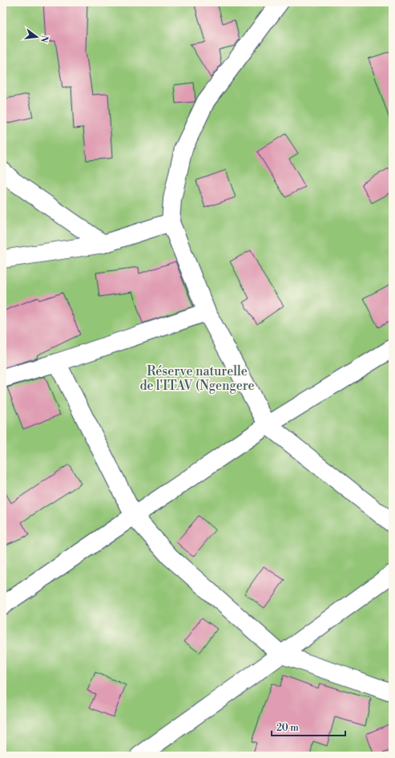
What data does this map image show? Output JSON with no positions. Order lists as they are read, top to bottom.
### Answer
{
  "parks": ["Réserve naturelle de l'ITAV (Ngengere"],
  "scale_bar": "20 m",
  "north": "right"
}
